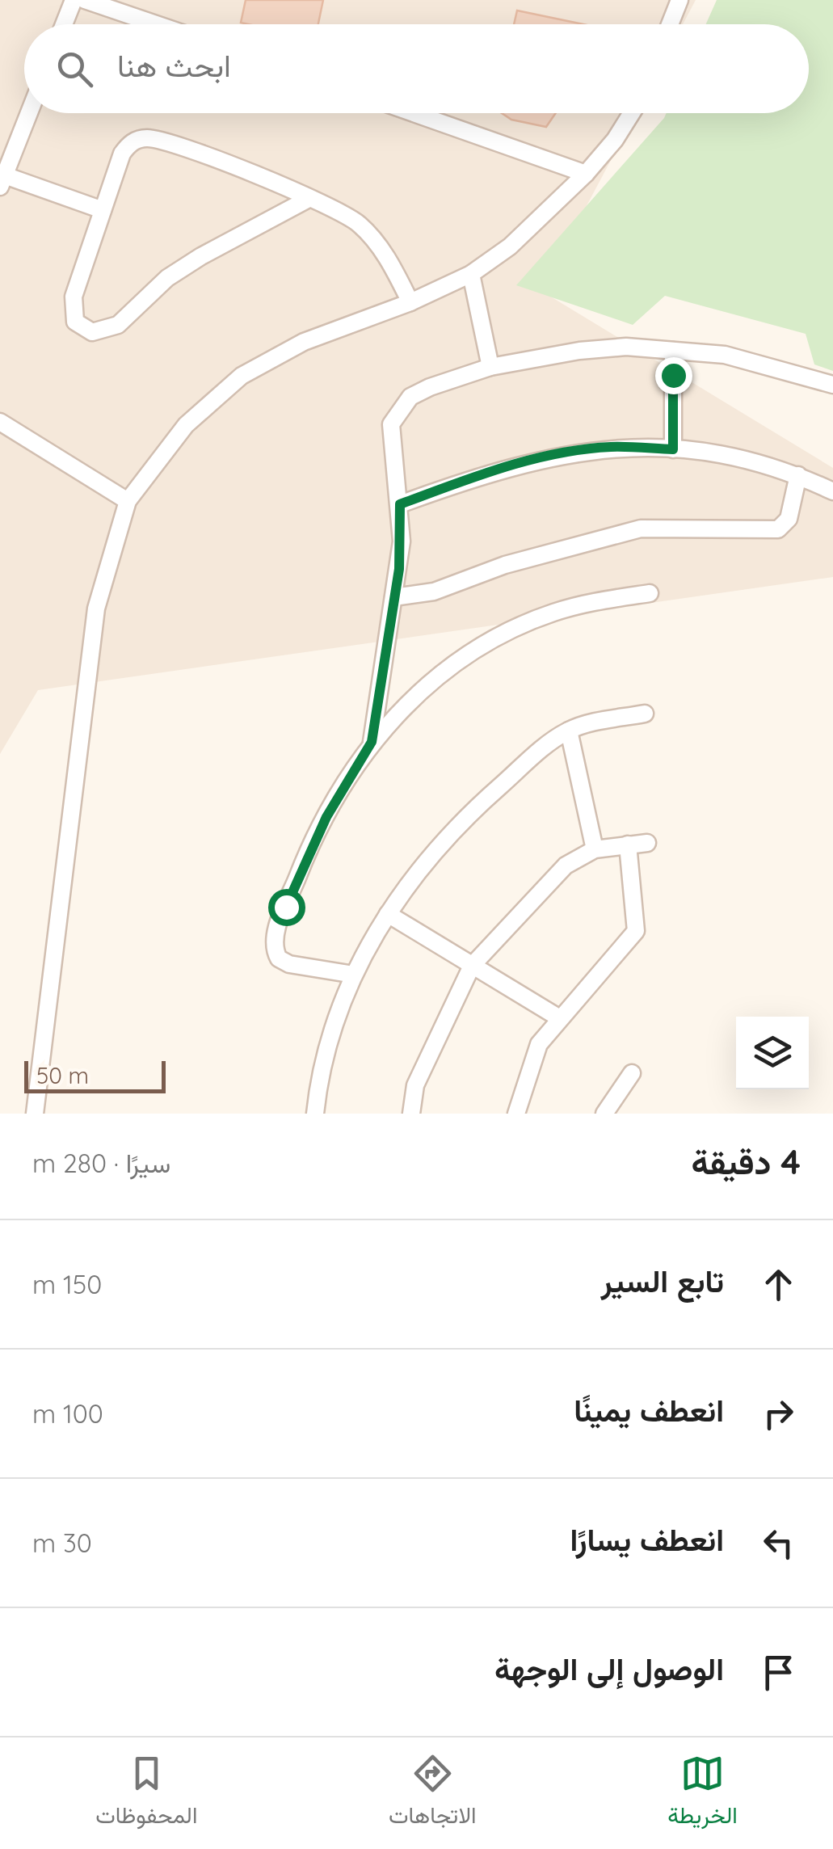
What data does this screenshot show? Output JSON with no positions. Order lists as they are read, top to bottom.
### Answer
{
  "scale_bar": "50 m",
  "page": {
    "search": "ابحث هنا",
    "scale": "50 m",
    "heading": ["4 دقيقة", "سيرًا · 280 m"],
    "list": [
      ["تابع السير", "150 m"],
      ["انعطف يمينًا", "100 m"],
      ["انعطف يسارًا", "30 m"],
      "الوصول إلى الوجهة"
    ],
    "nav": ["الخريطة", "الاتجاهات", "المحفوظات"]
  }
}
